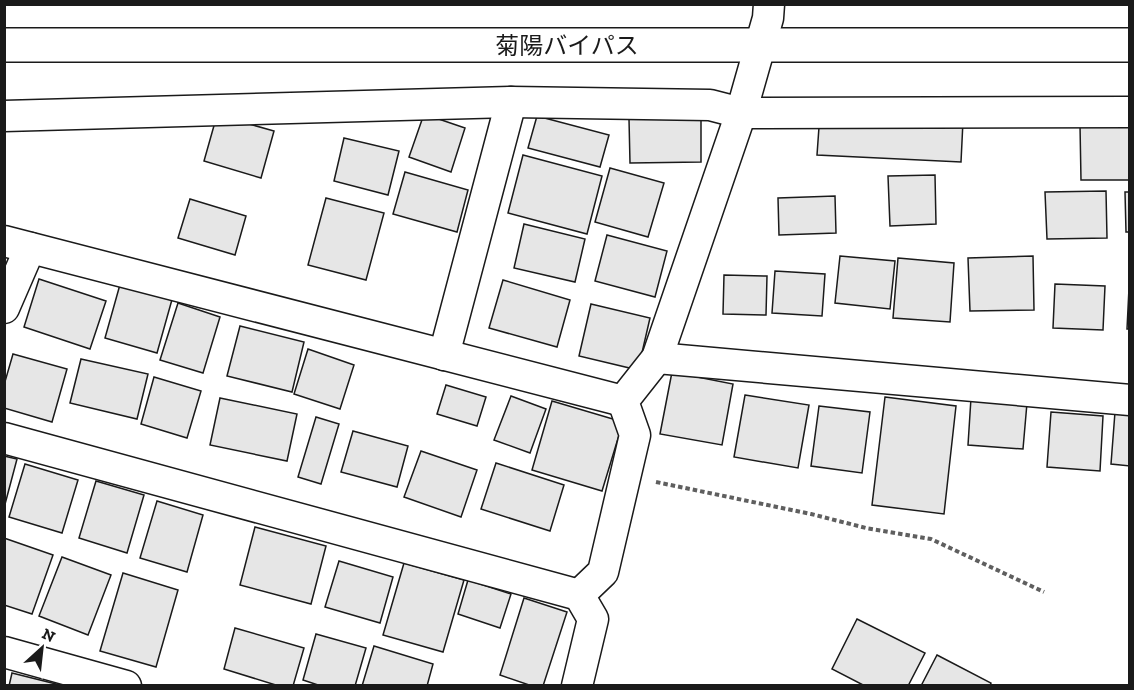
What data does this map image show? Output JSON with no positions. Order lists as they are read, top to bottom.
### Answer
{
  "streets": {
    "highway": ["菊陽バイパス"]
  },
  "north": "top right"
}
